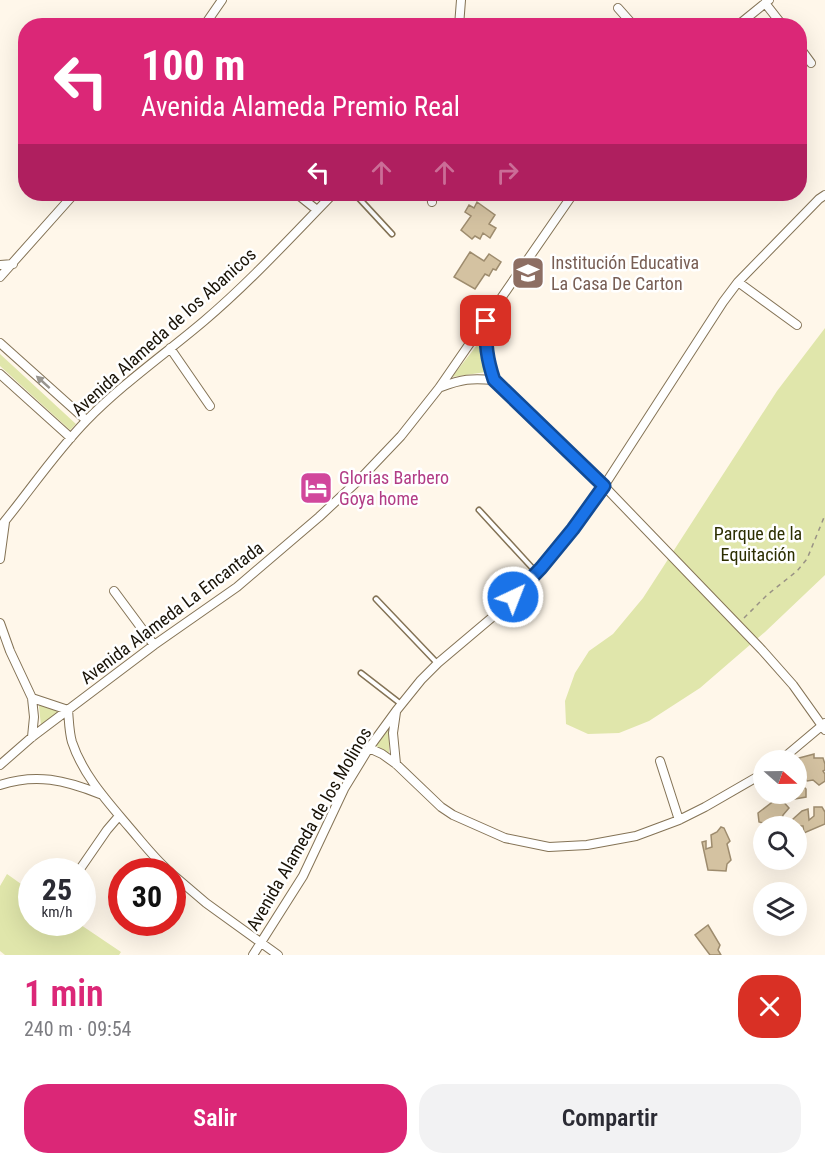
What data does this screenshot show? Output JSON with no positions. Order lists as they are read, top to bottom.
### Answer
{
  "streets": {
    "street": ["Avenida Alameda de los Abanicos", "Avenida Alameda La Encantada", "Avenida Alameda de los Molinos"]
  },
  "parks": ["Parque de la Equitación"],
  "places": {
    "school or university": ["Institución Educativa La Casa De Carton"],
    "hotel": ["Glorias Barbero Goya home"]
  },
  "north": "right",
  "page": {
    "turn": ["100 m", "Avenida Alameda Premio Real"],
    "speed": "25 km/h",
    "limit": "30",
    "heading": ["1 min", "240 m · 09:54"],
    "buttons": ["Salir", "Compartir"]
  }
}
